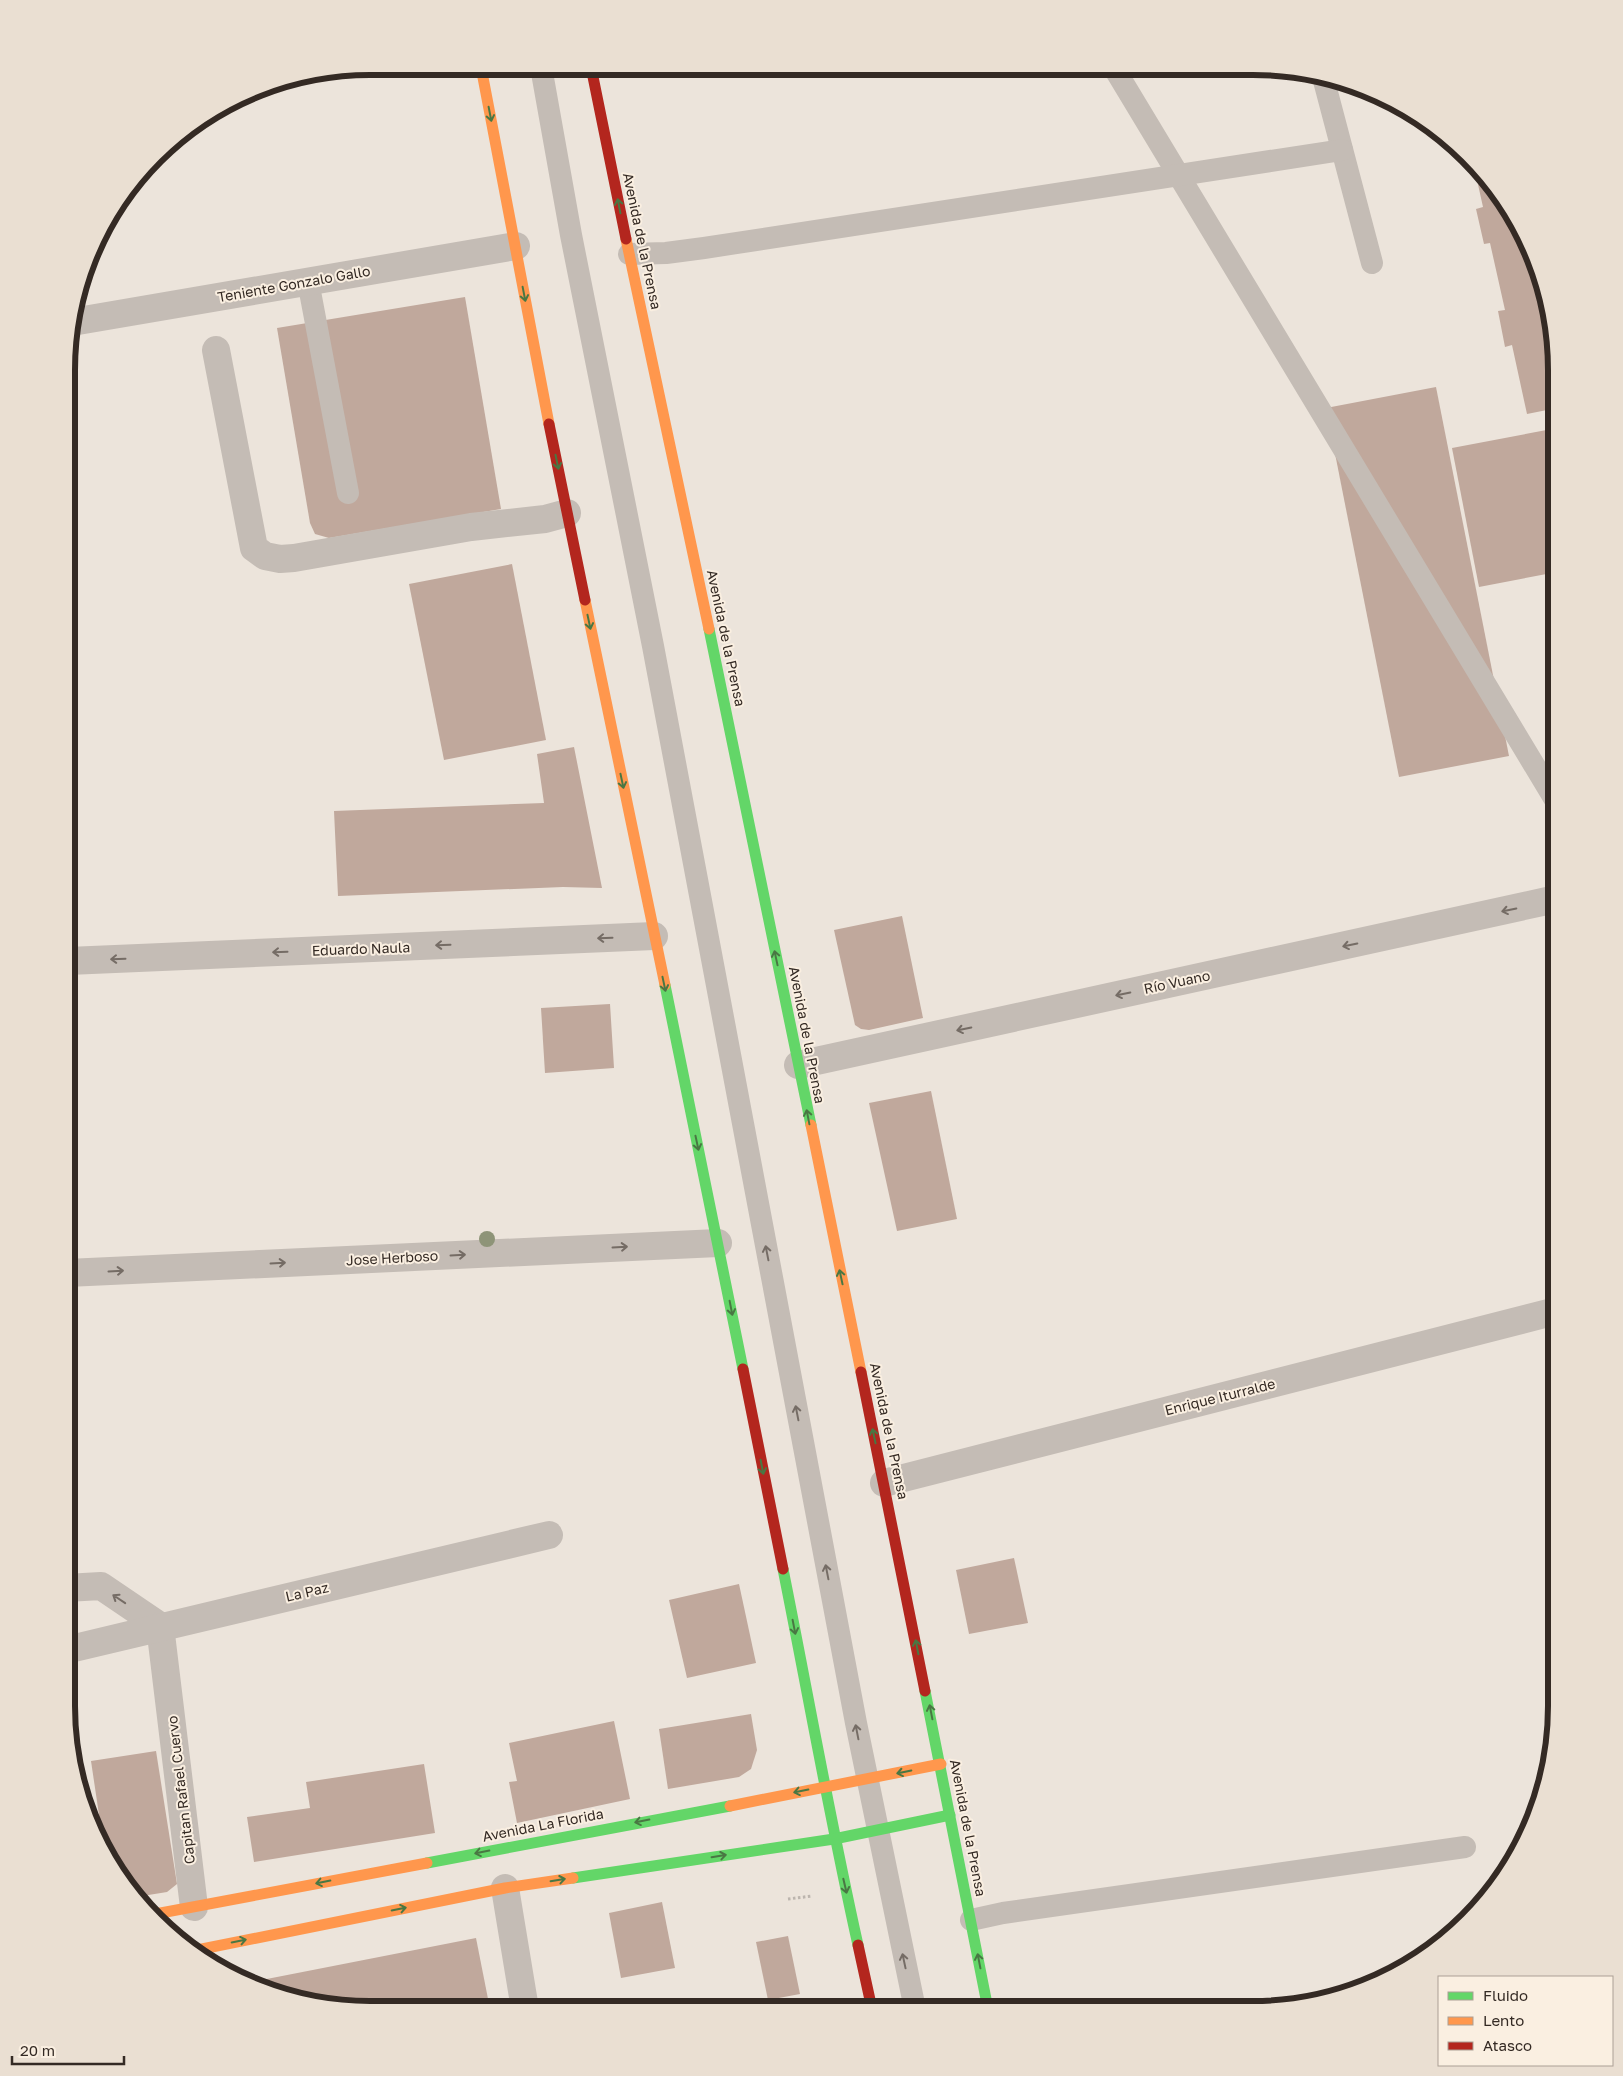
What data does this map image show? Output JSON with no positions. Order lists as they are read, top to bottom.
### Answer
{
  "streets": {
    "main road": ["Avenida de la Prensa", "Avenida La Florida"],
    "street": [
      "Teniente Gonzalo Gallo",
      "Eduardo Naula",
      "Río Vuano",
      "Jose Herboso",
      "Enrique Iturralde",
      "La Paz",
      "Capitan Rafael Cuervo"
    ]
  },
  "crossings": [
    ["Avenida de la Prensa", "Río Vuano"],
    ["Avenida de la Prensa", "Enrique Iturralde"],
    ["Avenida de la Prensa", "Avenida La Florida"],
    ["La Paz", "Capitan Rafael Cuervo"],
    ["Capitan Rafael Cuervo", "Avenida La Florida"]
  ],
  "one_way": [
    "Avenida de la Prensa",
    "Eduardo Naula",
    "Río Vuano",
    "Jose Herboso"
  ],
  "legend": ["Fluido", "Lento", "Atasco"],
  "scale_bar": "20 m"
}
